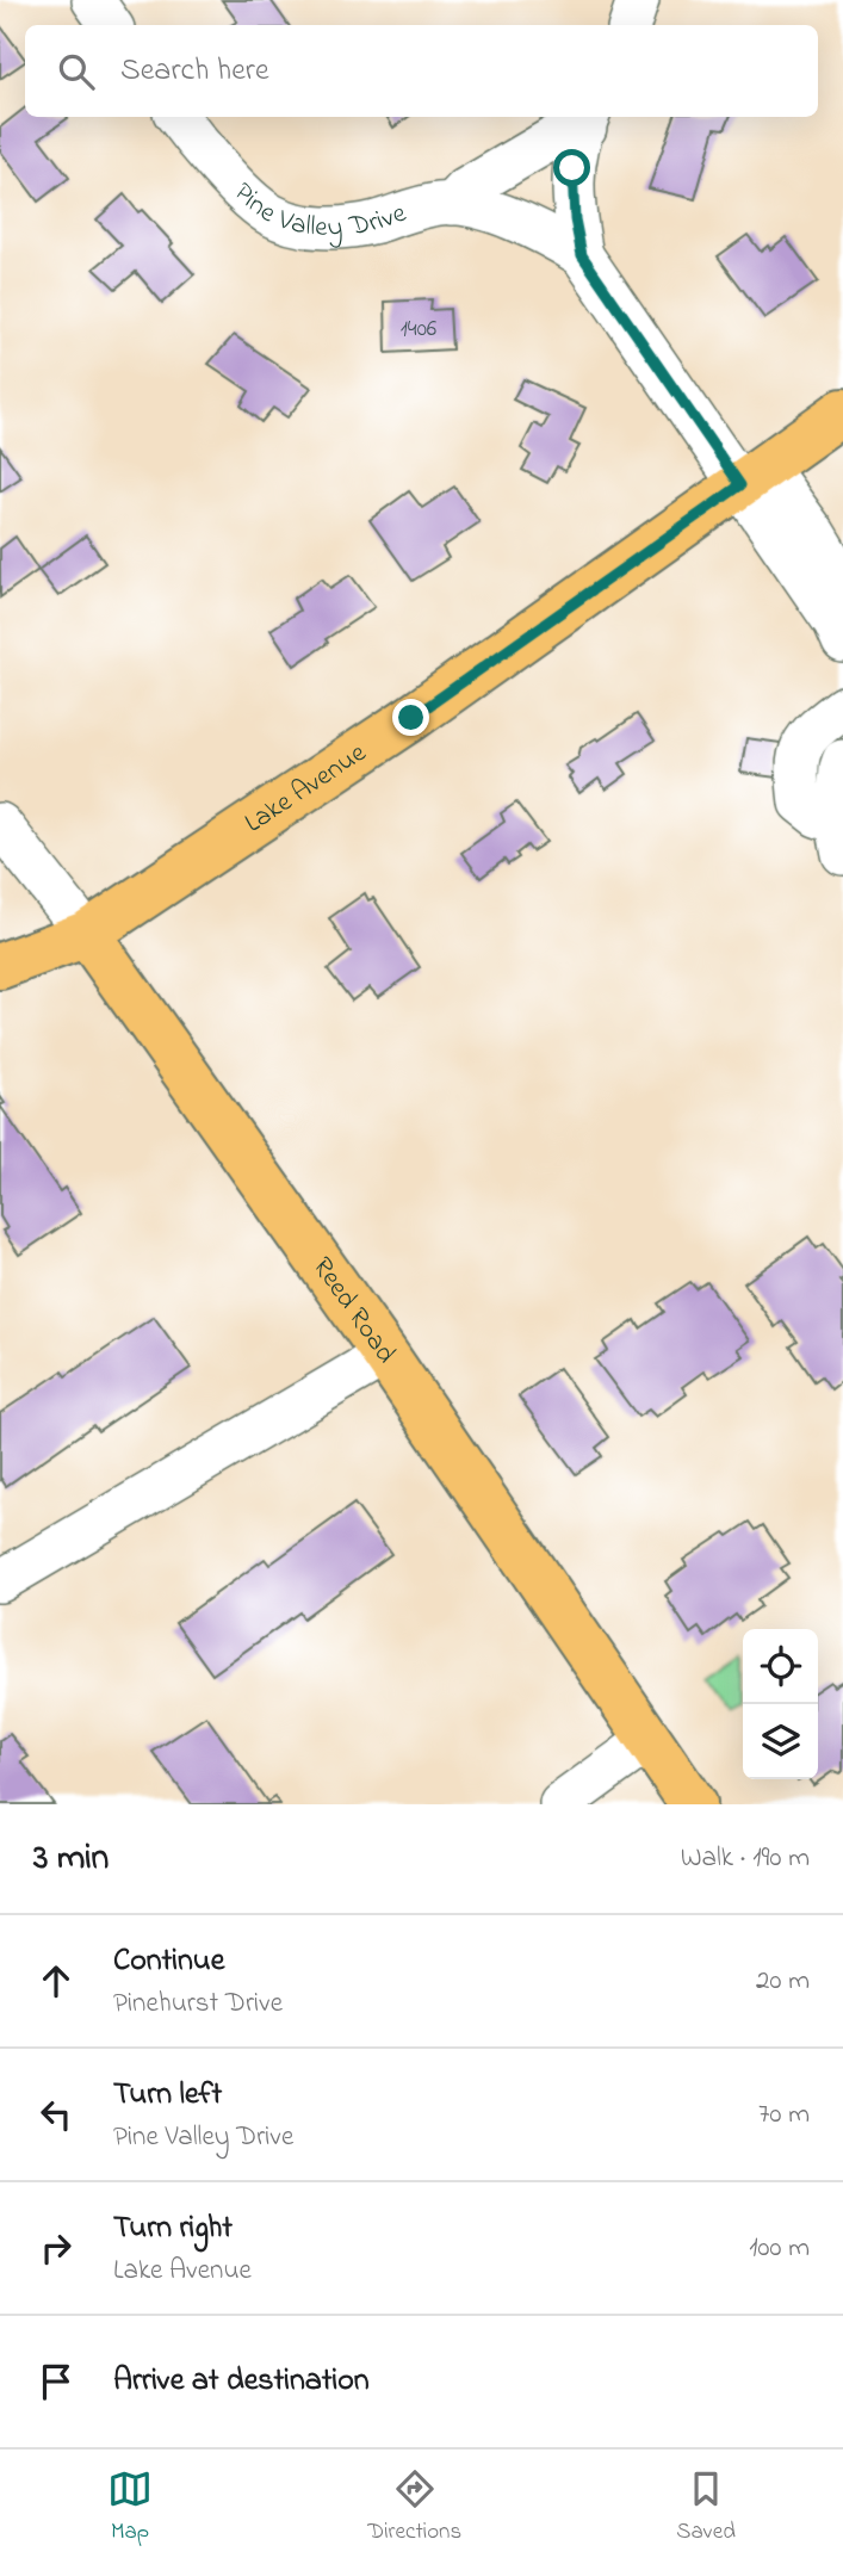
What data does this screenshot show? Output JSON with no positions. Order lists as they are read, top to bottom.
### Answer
{
  "streets": {
    "main road": ["Lake Avenue", "Reed Road"],
    "street": ["Pine Valley Drive"]
  },
  "crossings": [
    ["Pine Valley Drive", "Lake Avenue"],
    ["Lake Avenue", "Reed Road"]
  ],
  "house_numbers": ["1406"],
  "page": {
    "search": "Search here",
    "heading": ["3 min", "Walk · 190 m"],
    "list": [
      ["Continue", "Pinehurst Drive", "20 m"],
      ["Turn left", "Pine Valley Drive", "70 m"],
      ["Turn right", "Lake Avenue", "100 m"],
      "Arrive at destination"
    ],
    "nav": ["Map", "Directions", "Saved"]
  }
}
